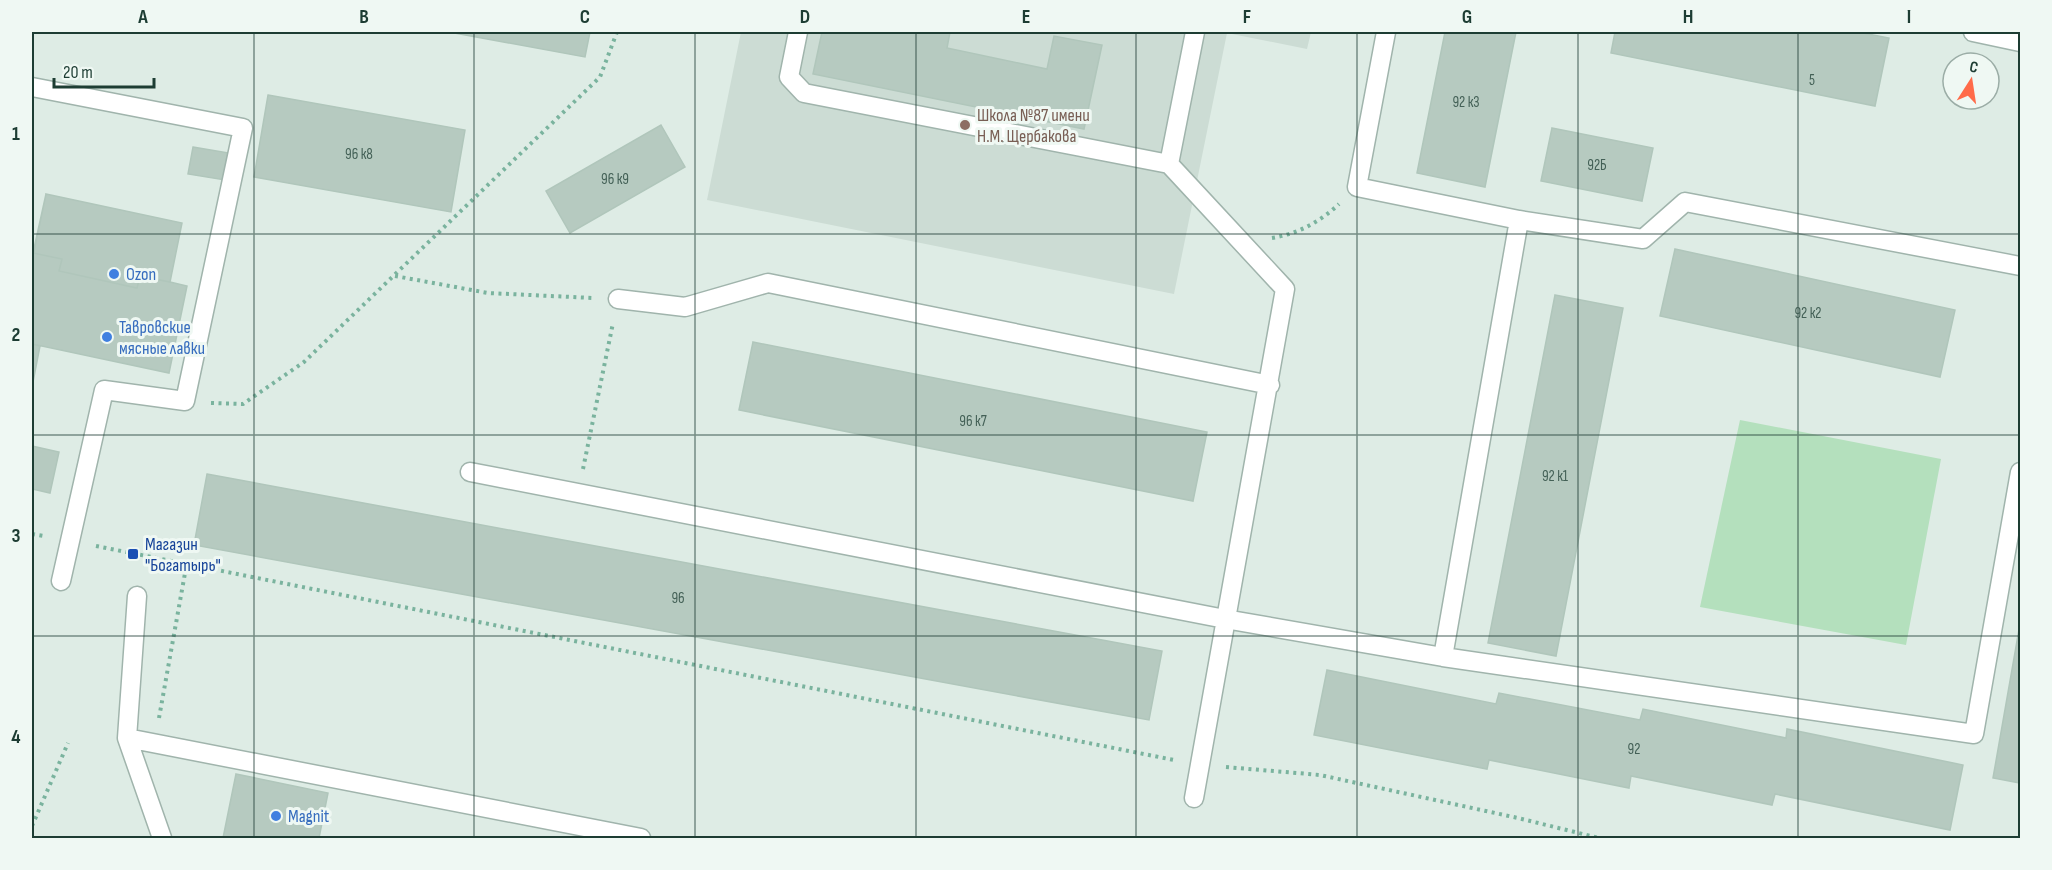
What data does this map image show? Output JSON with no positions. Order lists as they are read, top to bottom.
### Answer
{
  "places": {
    "other": [
      "Школа №87 имени Н.М. Щербакова",
      "Ozon",
      "Тавровские мясные лавки",
      "Magnit"
    ],
    "transit": ["Магазин \"Богатырь\""]
  },
  "house_numbers": [
    "5",
    "92 к3",
    "96 к8",
    "92Б",
    "96 к9",
    "92 к2",
    "96 к7",
    "92 к1",
    "96",
    "92"
  ],
  "scale_bar": "20 m",
  "north": "top",
  "grid": {
    "columns": [
      "A",
      "B",
      "C",
      "D",
      "E",
      "F",
      "G",
      "H",
      "I"
    ],
    "rows": [
      "1",
      "2",
      "3",
      "4"
    ]
  }
}
